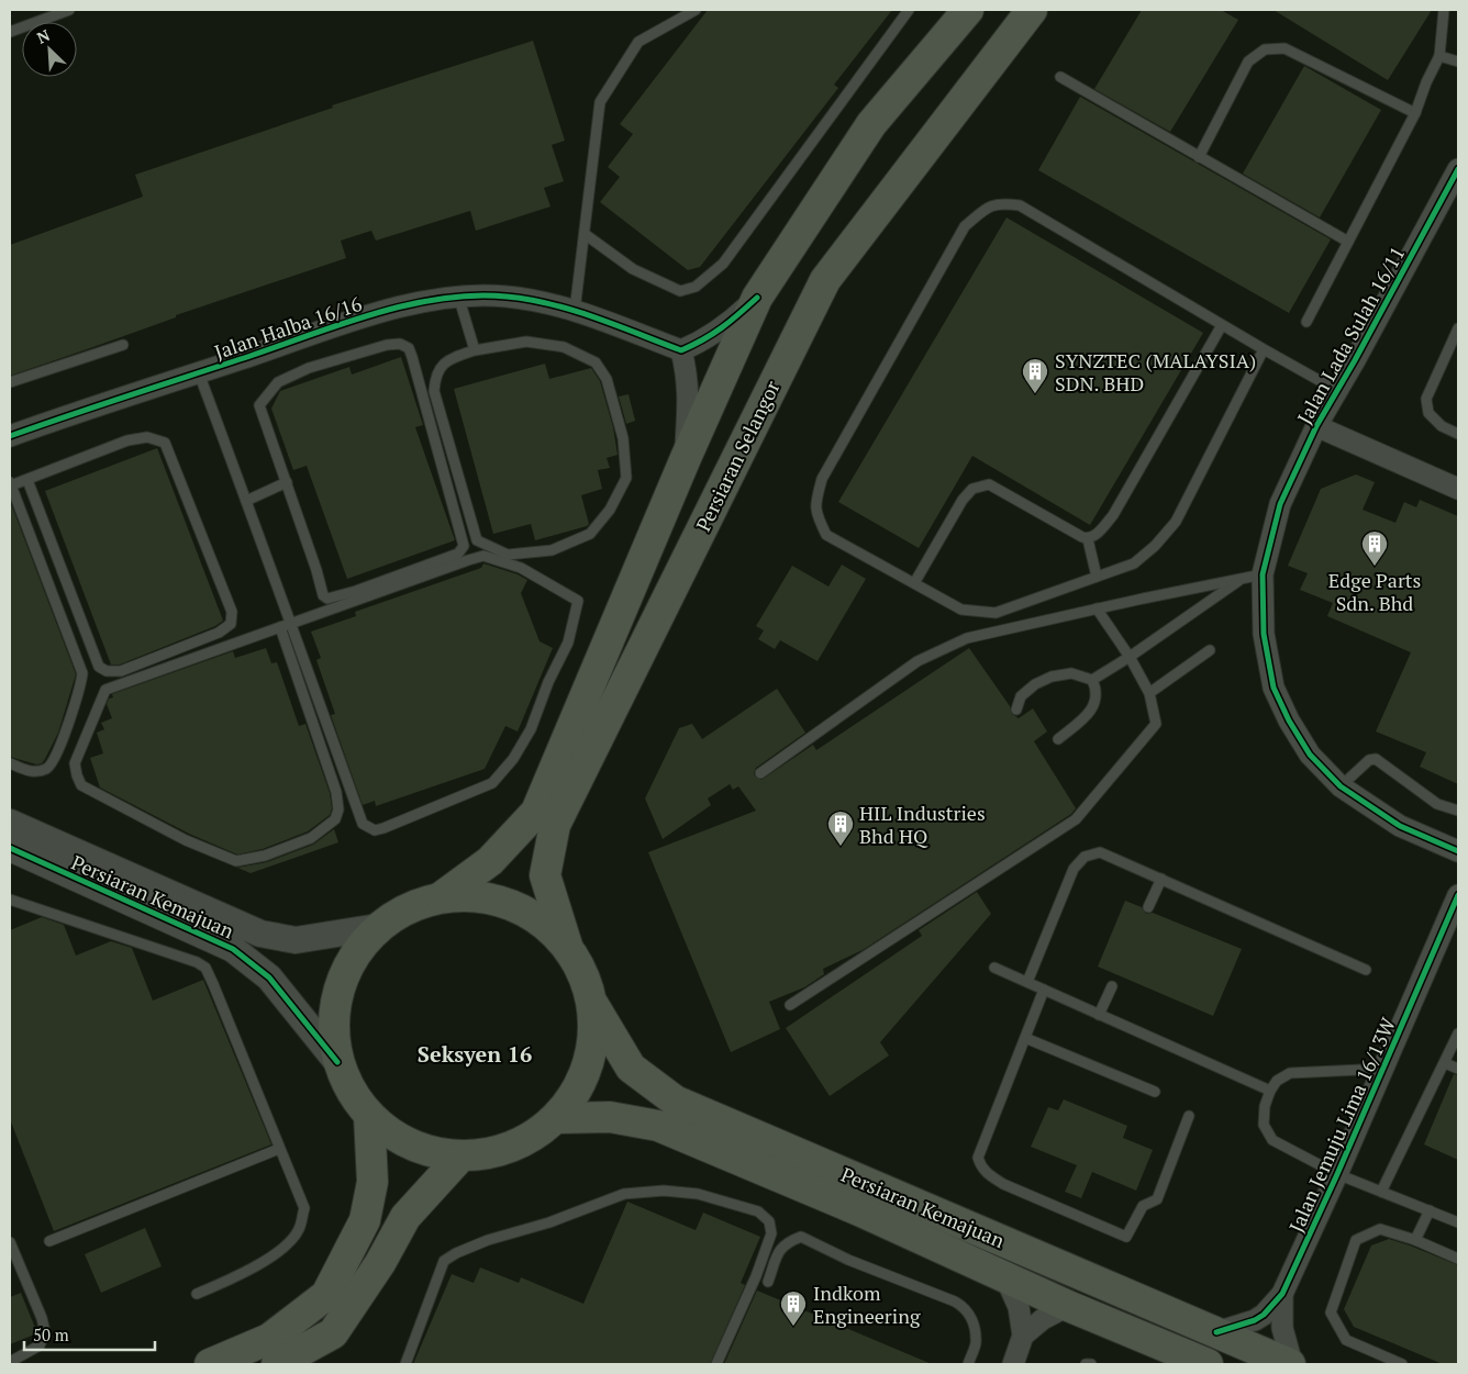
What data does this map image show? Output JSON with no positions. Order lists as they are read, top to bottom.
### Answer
{
  "streets": {
    "main road": ["Persiaran Selangor", "Persiaran Kemajuan"],
    "street": ["Jalan Halba 16/16", "Jalan Lada Sulah 16/11", "Jalan Jemuju Lima 16/13W"]
  },
  "crossings": [
    ["Persiaran Kemajuan", "Jalan Jemuju Lima 16/13W"]
  ],
  "districts": ["Seksyen 16"],
  "places": {
    "building": [
      "SYNZTEC (MALAYSIA) SDN. BHD",
      "Edge Parts Sdn. Bhd",
      "HIL Industries Bhd HQ",
      "Indkom Engineering"
    ]
  },
  "scale_bar": "50 m",
  "north": "top left"
}
